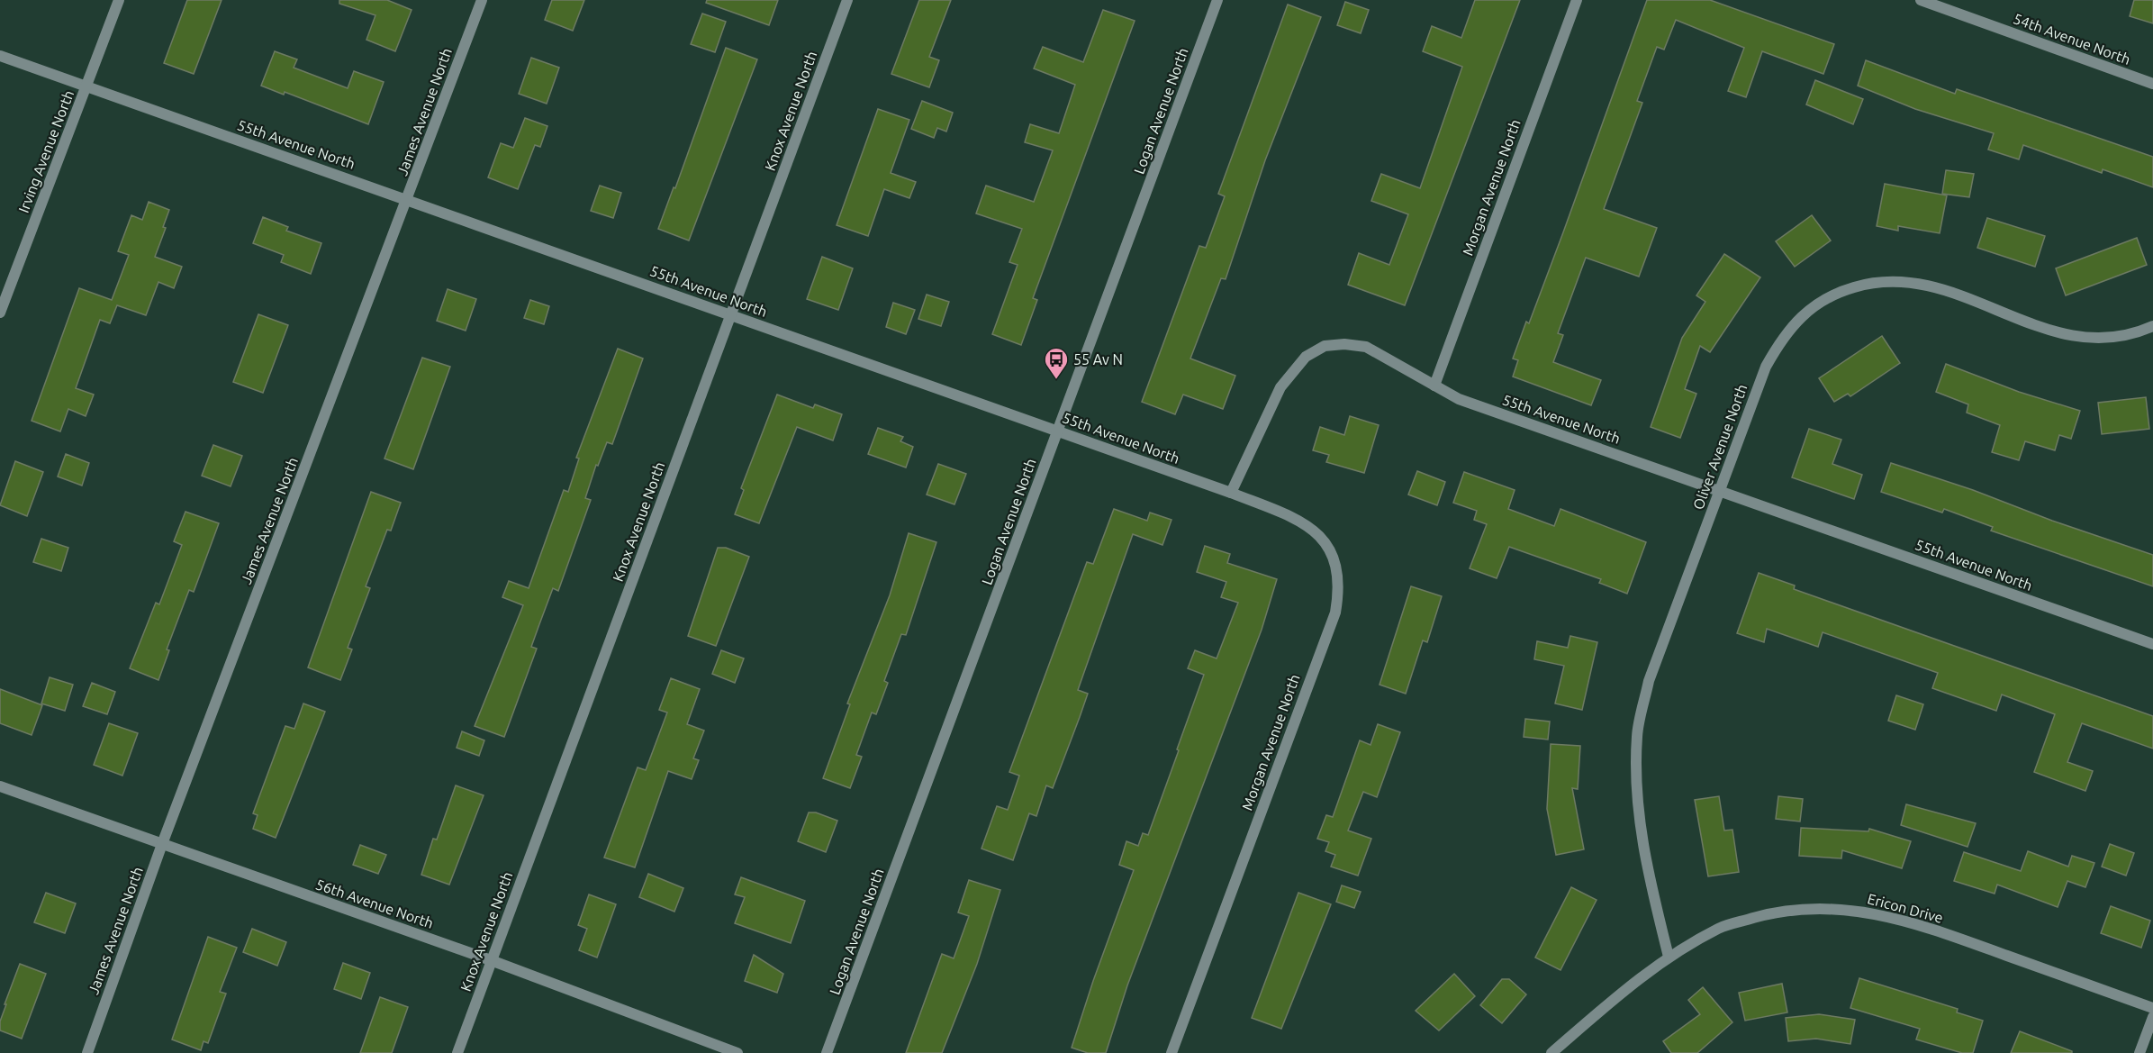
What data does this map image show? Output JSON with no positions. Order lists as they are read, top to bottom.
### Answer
{
  "streets": {
    "street": [
      "54th Avenue North",
      "Knox Avenue North",
      "Logan Avenue North",
      "James Avenue North",
      "55th Avenue North",
      "Irving Avenue North",
      "Morgan Avenue North",
      "Oliver Avenue North",
      "56th Avenue North",
      "Ericon Drive"
    ]
  },
  "crossings": [
    ["Knox Avenue North", "55th Avenue North"],
    ["Knox Avenue North", "56th Avenue North"],
    ["Logan Avenue North", "55th Avenue North"],
    ["James Avenue North", "55th Avenue North"],
    ["James Avenue North", "56th Avenue North"],
    ["55th Avenue North", "Irving Avenue North"],
    ["55th Avenue North", "Morgan Avenue North"],
    ["55th Avenue North", "Oliver Avenue North"],
    ["Oliver Avenue North", "Ericon Drive"]
  ],
  "places": {
    "bus stop": ["55 Av N"]
  }
}
